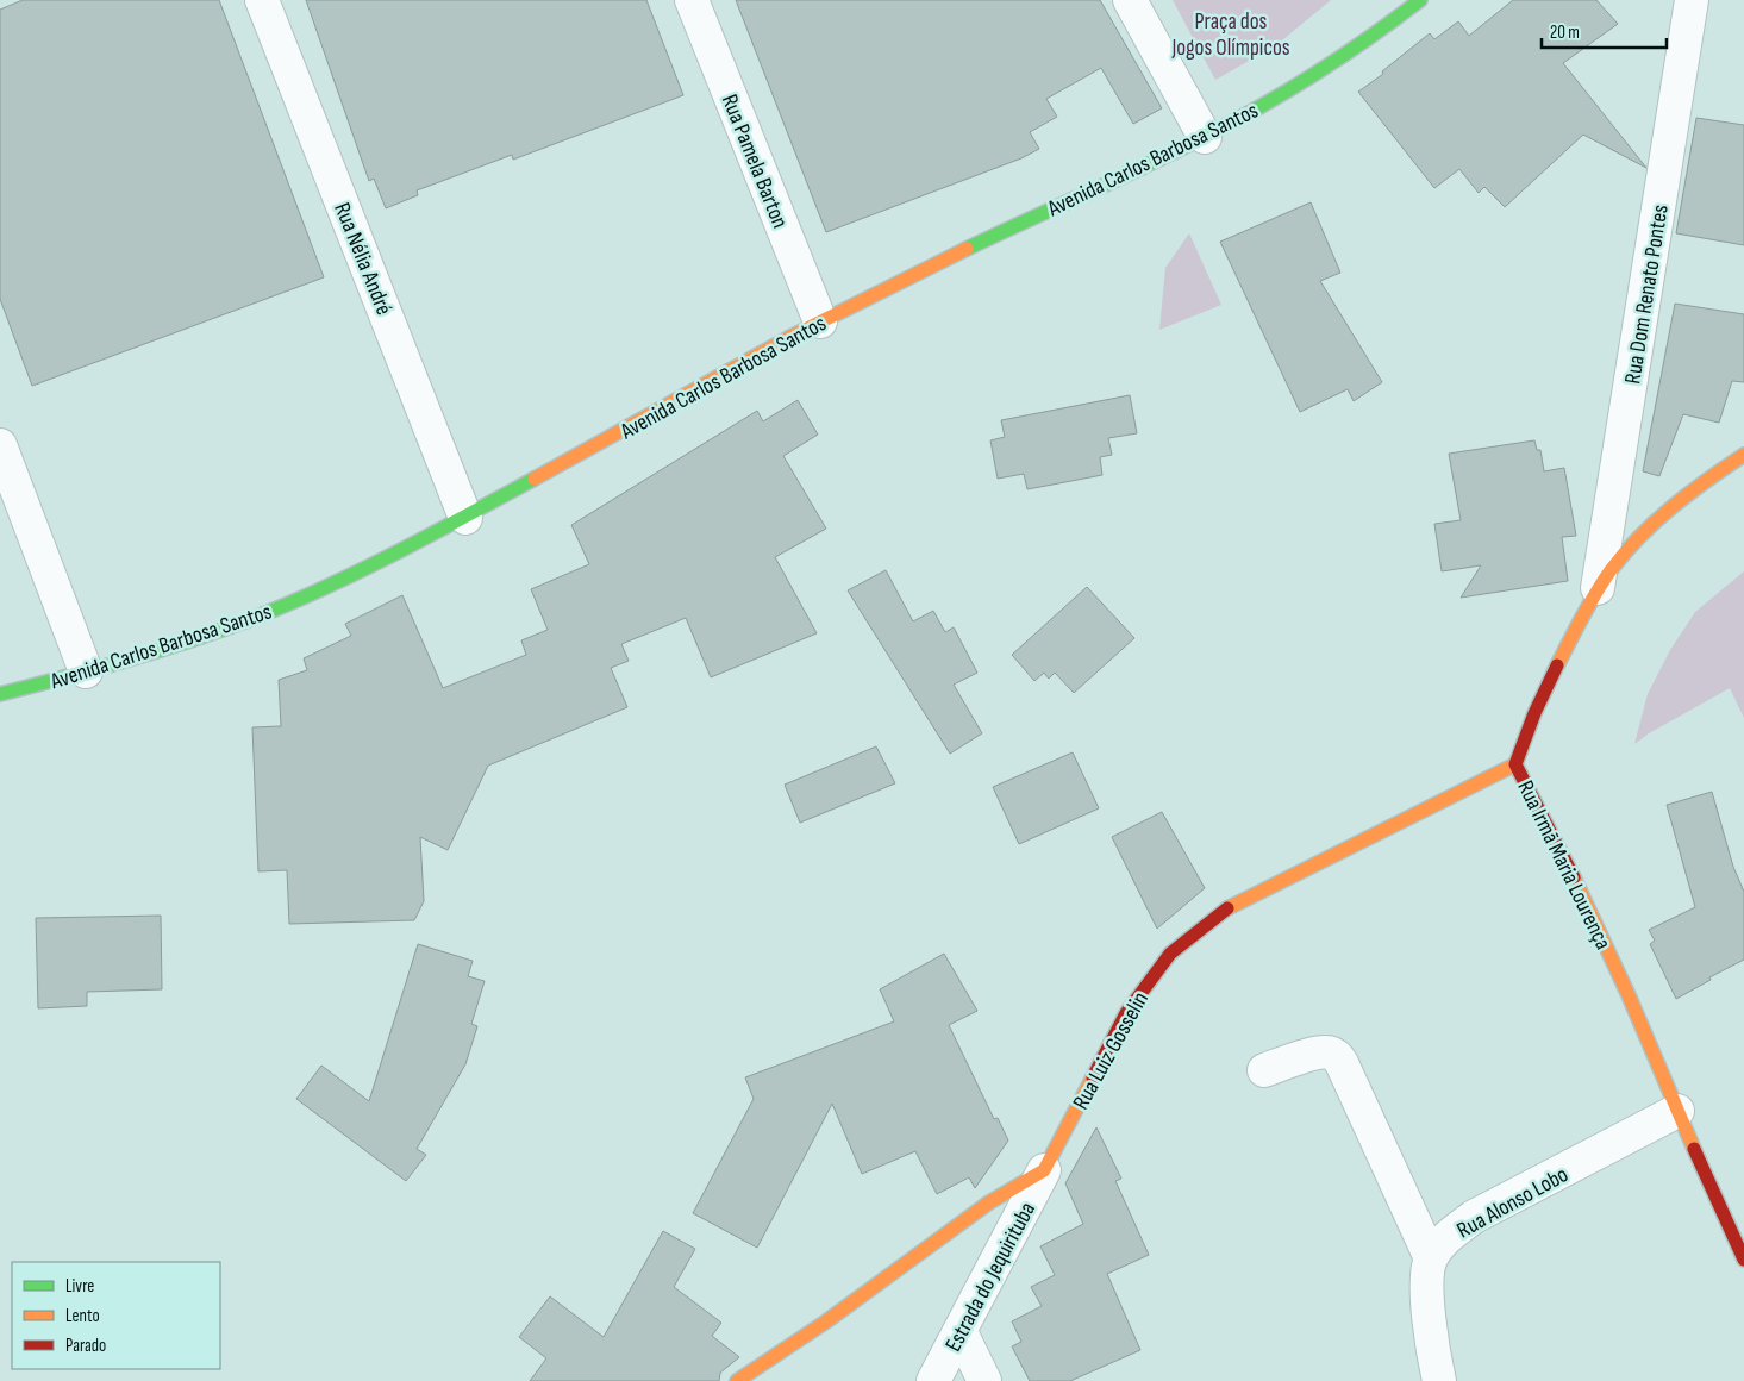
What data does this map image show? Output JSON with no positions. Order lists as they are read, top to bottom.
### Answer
{
  "streets": {
    "street": [
      "Avenida Carlos Barbosa Santos",
      "Rua Pamela Barton",
      "Rua Nélia André",
      "Rua Dom Renato Pontes",
      "Rua Irmã Maria Lourença",
      "Rua Luiz Gosselin",
      "Rua Alonso Lobo",
      "Estrada do Jequirituba"
    ]
  },
  "crossings": [
    ["Avenida Carlos Barbosa Santos", "Rua Pamela Barton"],
    ["Avenida Carlos Barbosa Santos", "Rua Nélia André"],
    ["Rua Dom Renato Pontes", "Rua Irmã Maria Lourença"],
    ["Rua Irmã Maria Lourença", "Rua Luiz Gosselin"],
    ["Rua Irmã Maria Lourença", "Rua Alonso Lobo"],
    ["Rua Luiz Gosselin", "Estrada do Jequirituba"]
  ],
  "parks": ["Praça dos Jogos Olímpicos"],
  "legend": ["Livre", "Lento", "Parado"],
  "scale_bar": "20 m"
}
